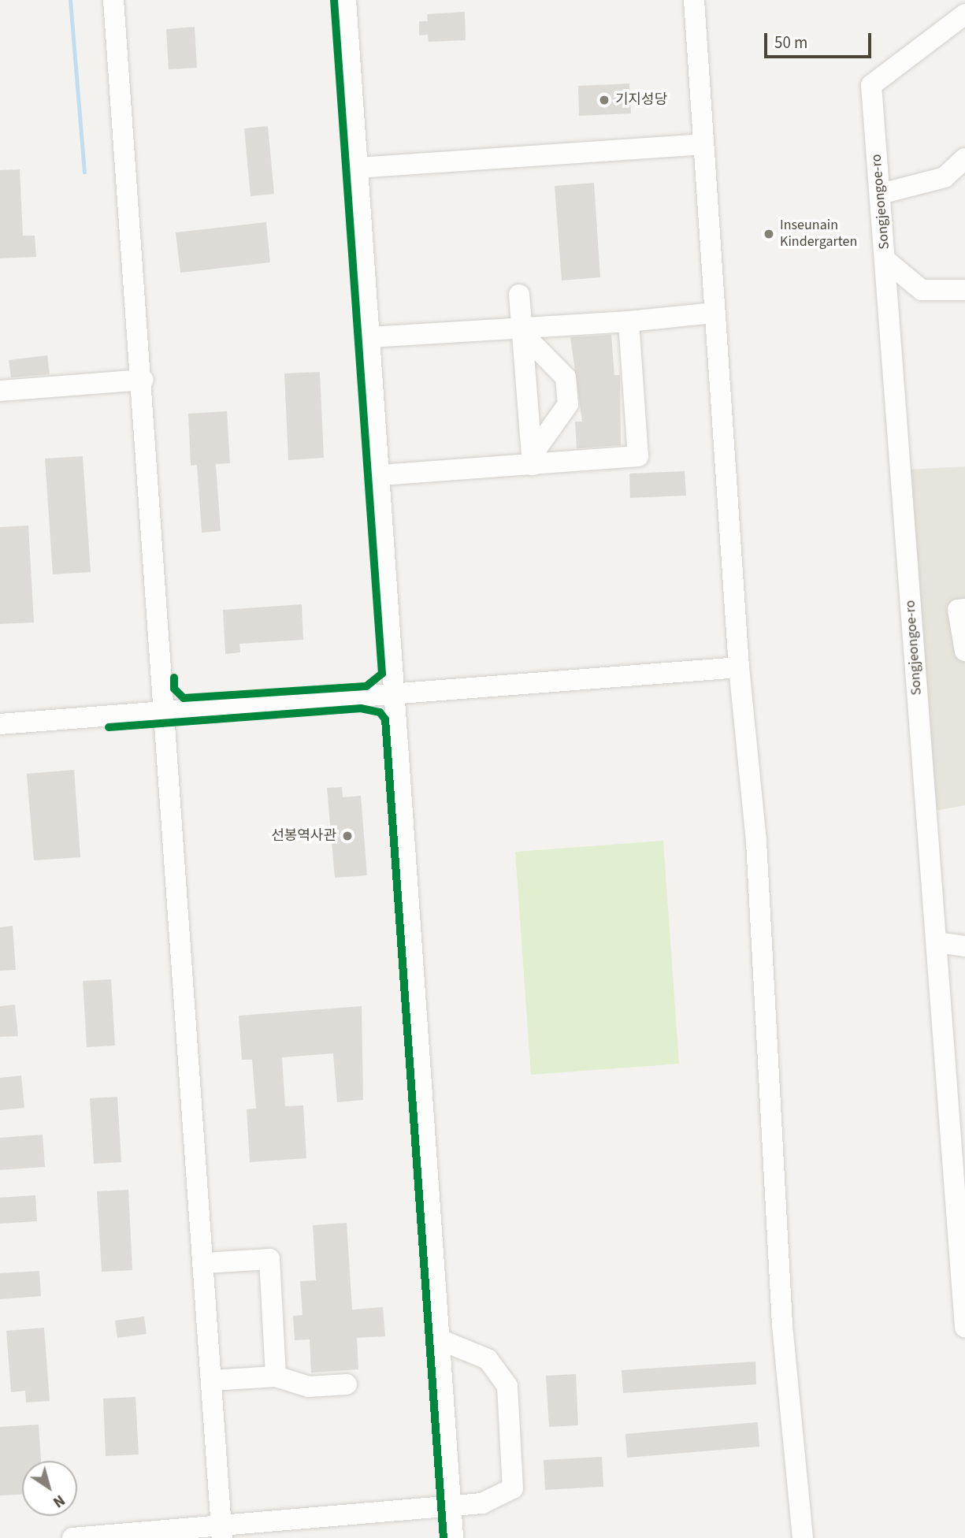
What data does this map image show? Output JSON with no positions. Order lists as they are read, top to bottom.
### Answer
{
  "streets": {
    "street": ["Songjeongoe-ro"]
  },
  "places": ["기지성당", "Inseunain Kindergarten", "선봉역사관"],
  "scale_bar": "50 m",
  "north": "bottom right"
}
